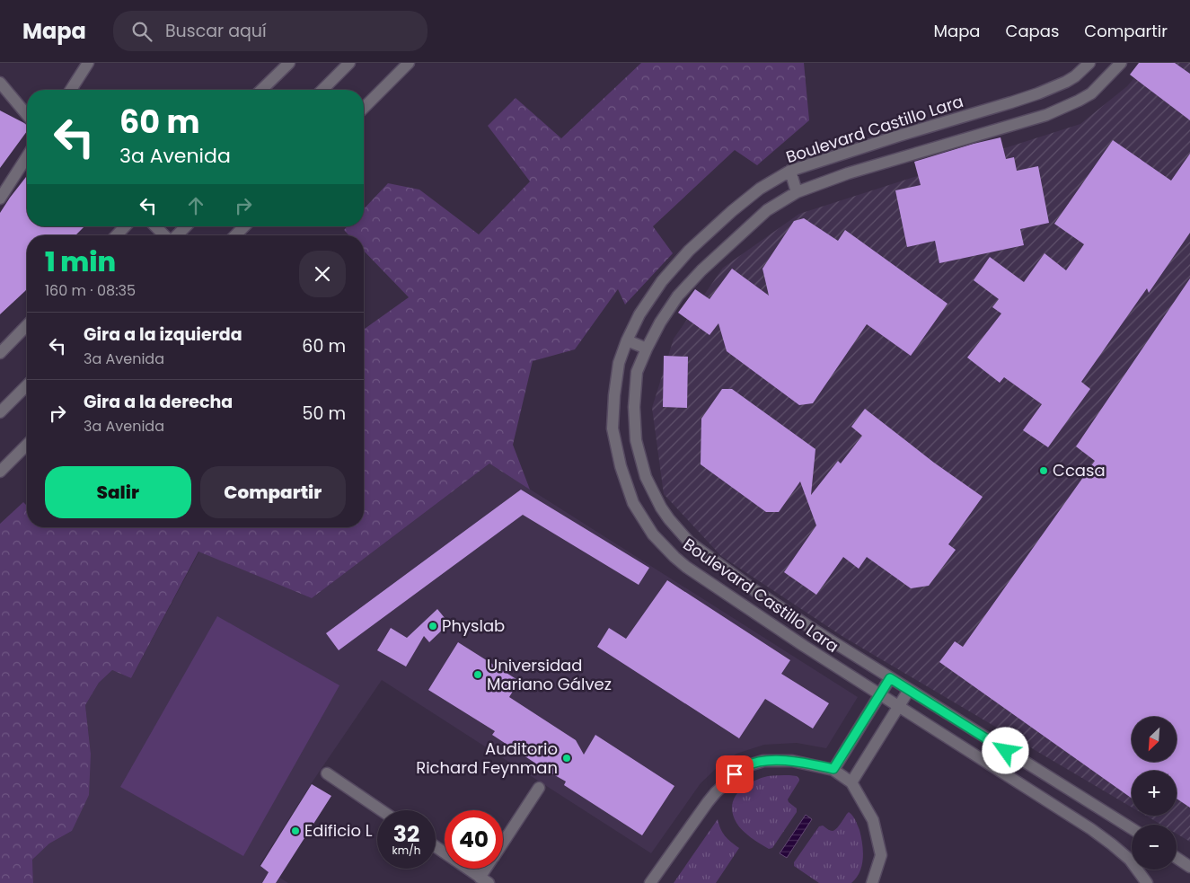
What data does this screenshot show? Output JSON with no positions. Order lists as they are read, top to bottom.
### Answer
{
  "streets": {
    "street": ["Boulevard Castillo Lara"]
  },
  "places": [
    "Ccasa",
    "Physlab",
    "Universidad Mariano Gálvez",
    "Auditorio Richard Feynman",
    "Edificio L"
  ],
  "north": "bottom left",
  "page": {
    "header": "Mapa",
    "search": "Buscar aquí",
    "nav": ["Mapa", "Capas", "Compartir"],
    "turn": ["60 m", "3a Avenida"],
    "heading": ["1 min", "160 m · 08:35"],
    "list": [
      {
        "name": "Gira a la izquierda",
        "note": "3a Avenida",
        "value": "60 m"
      },
      {
        "name": "Gira a la derecha",
        "note": "3a Avenida",
        "value": "50 m"
      }
    ],
    "buttons": ["Salir", "Compartir"],
    "map_buttons": ["+", "−"],
    "speed": "32 km/h",
    "limit": "40"
  }
}
